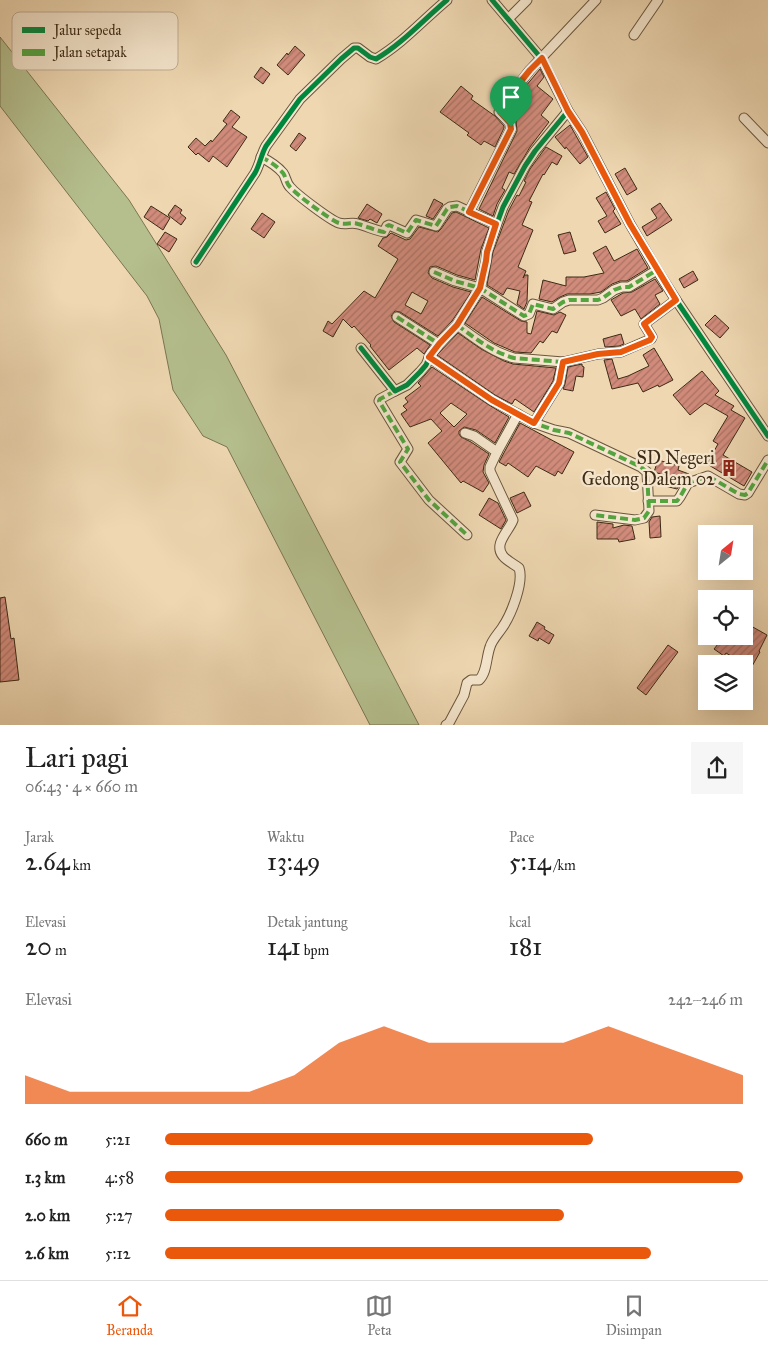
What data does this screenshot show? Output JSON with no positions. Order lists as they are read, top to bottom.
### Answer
{
  "places": {
    "building": ["SD Negeri Gedong Dalem 02"]
  },
  "legend": ["Jalur sepeda", "Jalan setapak"],
  "north": "top right",
  "page": {
    "heading": ["Lari pagi", "06:43 · 4 × 660 m"],
    "stats": [
      ["Jarak", "2.64 km"],
      ["Waktu", "13:49"],
      ["Pace", "5:14 /km"],
      ["Elevasi", "20 m"],
      ["Detak jantung", "141 bpm"],
      ["kcal", "181"]
    ],
    "chart": ["Elevasi", "242–246 m"],
    "list": [
      {
        "name": "660 m",
        "note": "5:21"
      },
      {
        "name": "1.3 km",
        "note": "4:58"
      },
      {
        "name": "2.0 km",
        "note": "5:27"
      },
      {
        "name": "2.6 km",
        "note": "5:12"
      }
    ],
    "tabs": ["Beranda", "Peta", "Disimpan"]
  }
}
